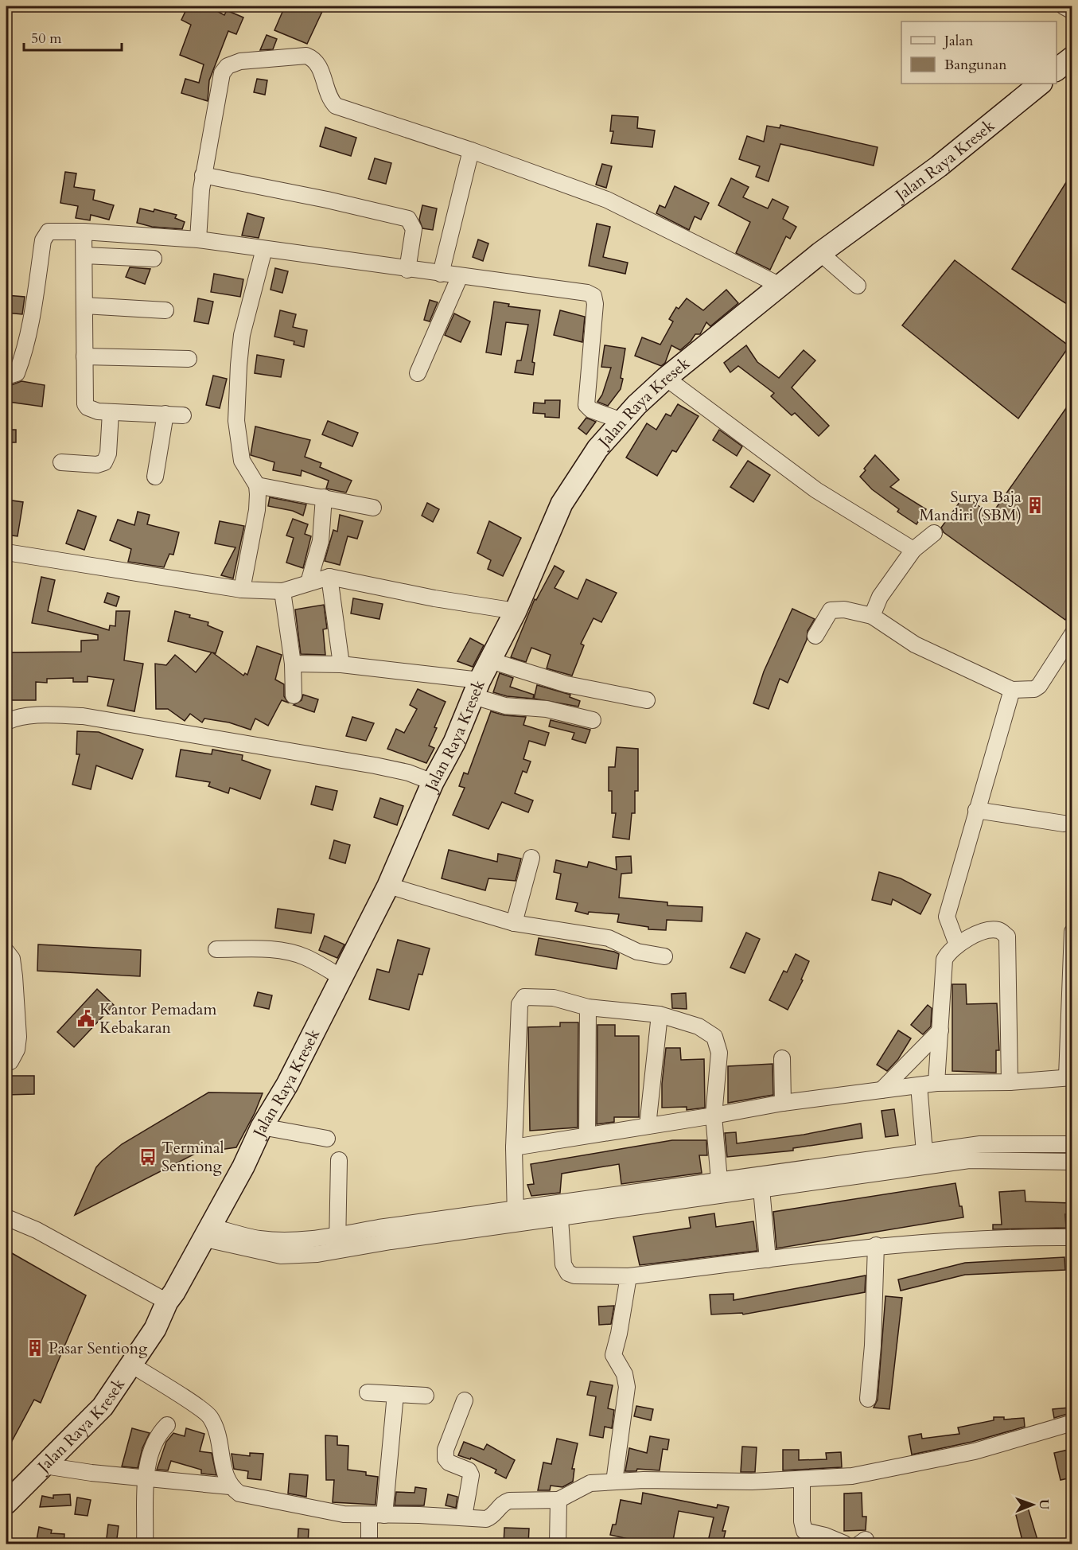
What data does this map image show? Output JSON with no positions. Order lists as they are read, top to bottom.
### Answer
{
  "streets": {
    "main road": ["Jalan Raya Kresek"]
  },
  "places": {
    "building": ["Surya Baja Mandiri (SBM)", "Pasar Sentiong"],
    "public building": ["Kantor Pemadam Kebakaran"],
    "bus stop": ["Terminal Sentiong"]
  },
  "legend": ["Jalan", "Bangunan"],
  "scale_bar": "50 m",
  "north": "right"
}
